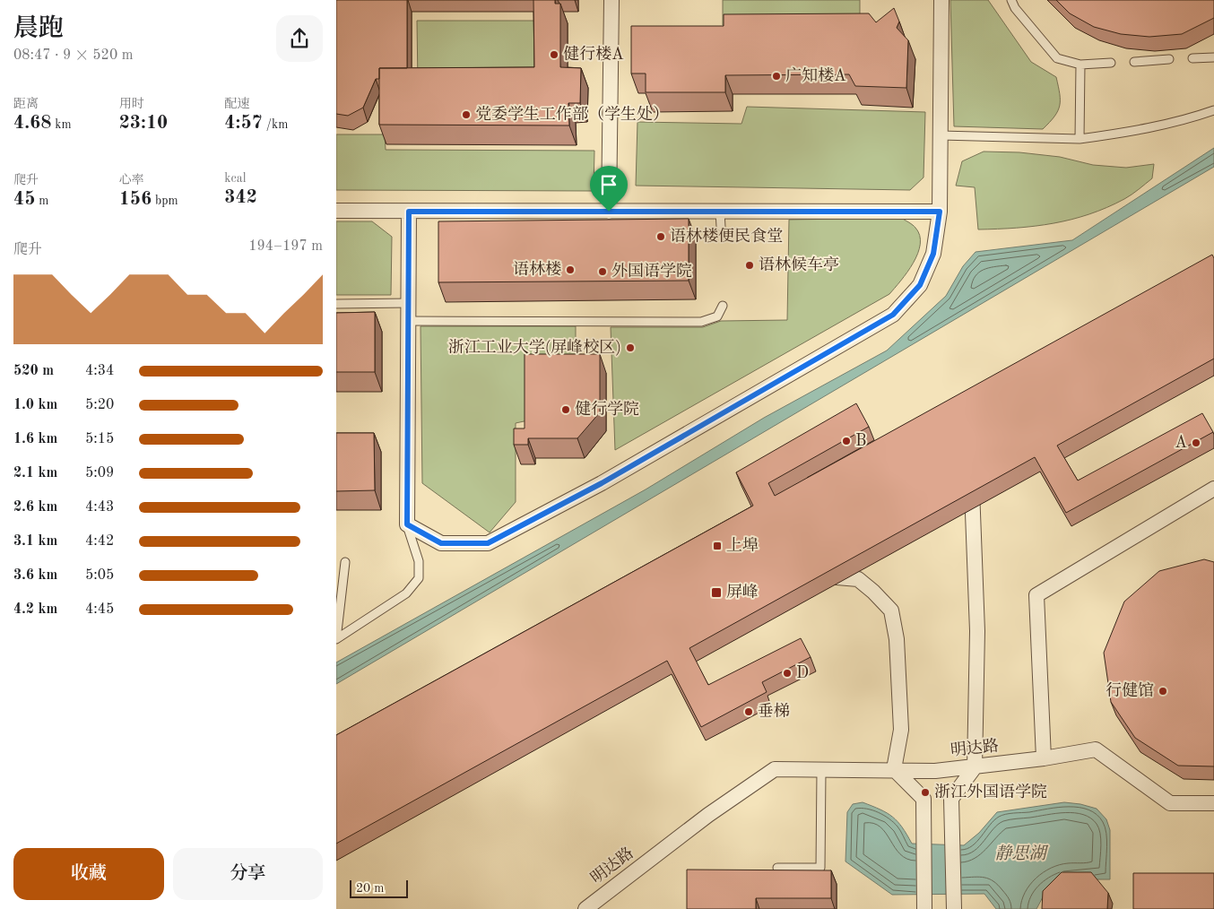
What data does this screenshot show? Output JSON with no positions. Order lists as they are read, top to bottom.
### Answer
{
  "streets": {
    "street": ["明达路"]
  },
  "water": ["静思湖"],
  "places": {
    "other": [
      "健行楼A",
      "广知楼A",
      "党委学生工作部（学生处）",
      "语林楼便民食堂",
      "语林候车亭",
      "语林楼",
      "外国语学院",
      "浙江工业大学(屏峰校区)",
      "健行学院",
      "B",
      "A",
      "D",
      "行健馆",
      "垂梯",
      "浙江外国语学院"
    ],
    "transit": ["上埠", "屏峰"]
  },
  "scale_bar": "20 m",
  "page": {
    "heading": ["晨跑", "08:47 · 9 × 520 m"],
    "stats": [
      ["距离", "4.68 km"],
      ["用时", "23:10"],
      ["配速", "4:57 /km"],
      ["爬升", "45 m"],
      ["心率", "156 bpm"],
      ["kcal", "342"]
    ],
    "chart": ["爬升", "194–197 m"],
    "list": [
      {
        "name": "520 m",
        "note": "4:34"
      },
      {
        "name": "1.0 km",
        "note": "5:20"
      },
      {
        "name": "1.6 km",
        "note": "5:15"
      },
      {
        "name": "2.1 km",
        "note": "5:09"
      },
      {
        "name": "2.6 km",
        "note": "4:43"
      },
      {
        "name": "3.1 km",
        "note": "4:42"
      },
      {
        "name": "3.6 km",
        "note": "5:05"
      },
      {
        "name": "4.2 km",
        "note": "4:45"
      }
    ],
    "buttons": ["收藏", "分享"],
    "scale": "20 m"
  }
}
